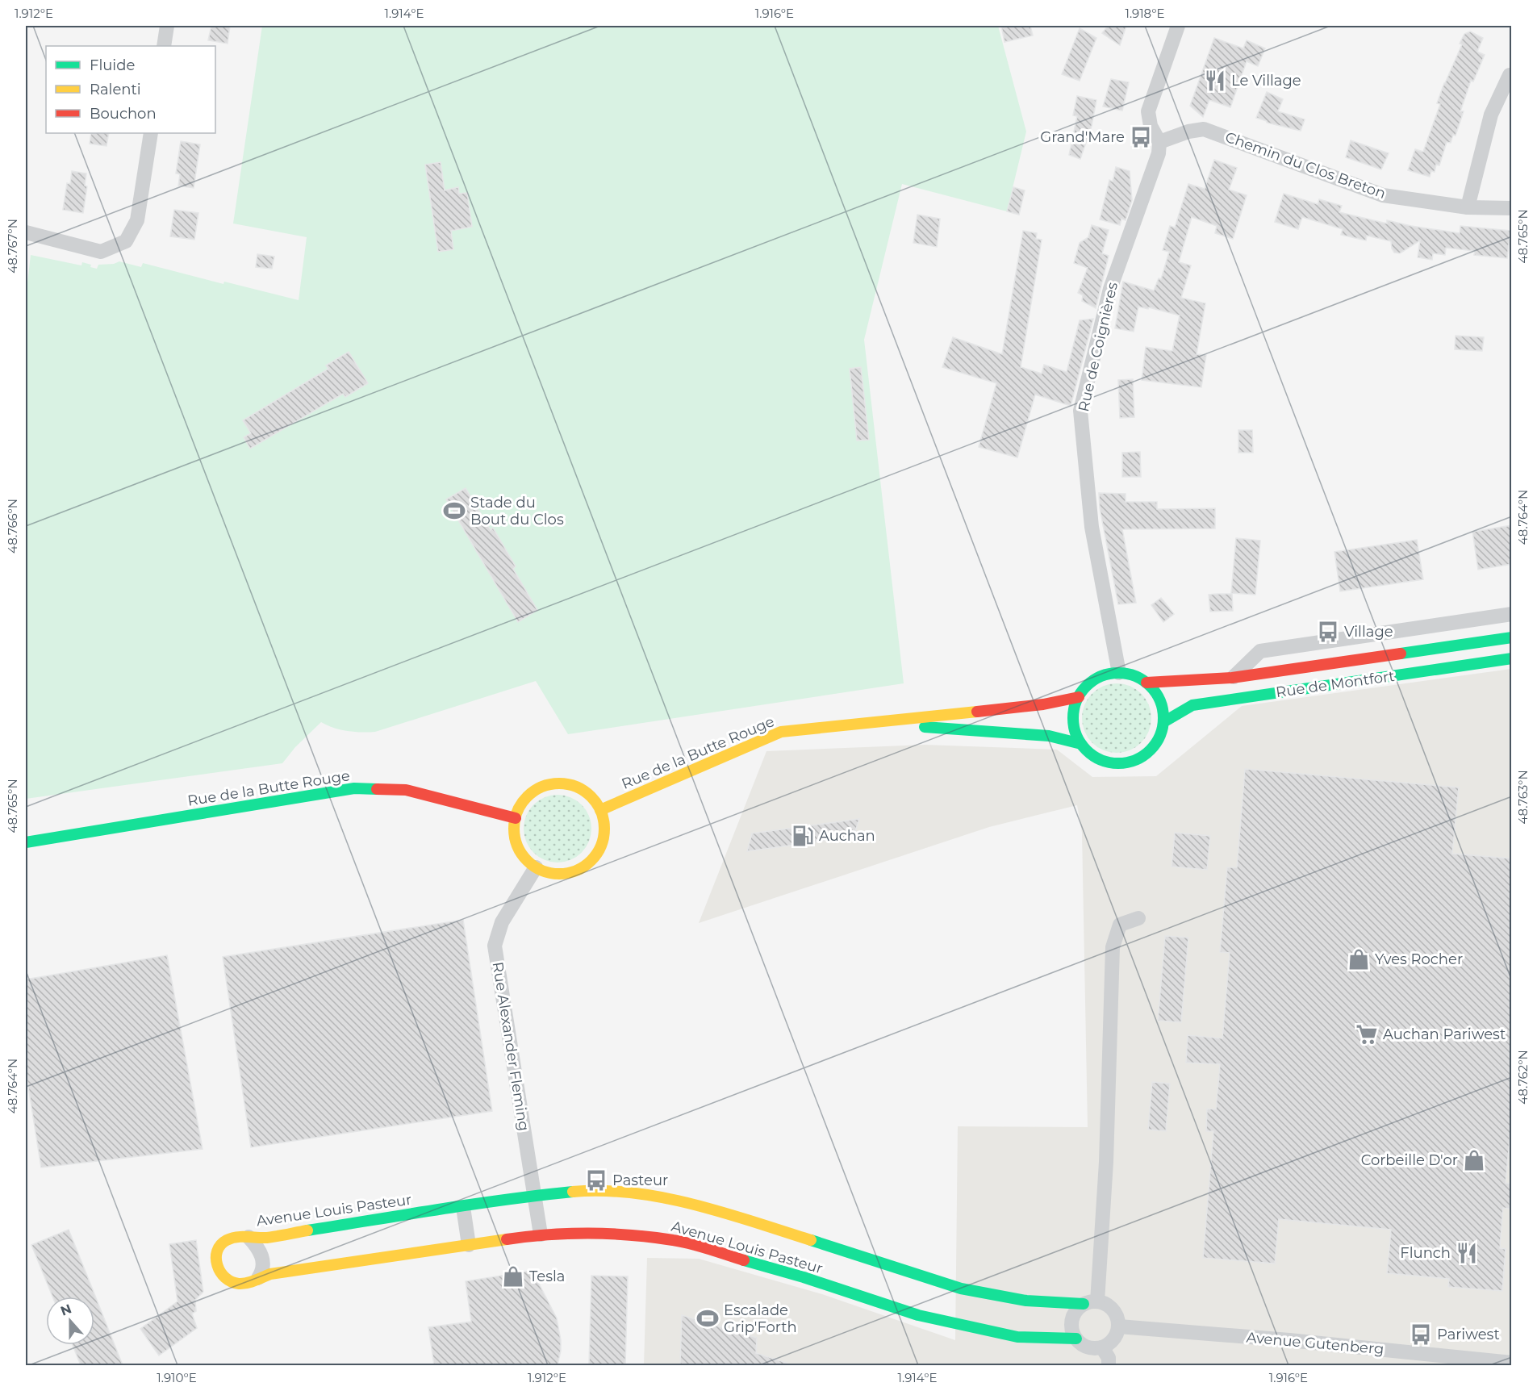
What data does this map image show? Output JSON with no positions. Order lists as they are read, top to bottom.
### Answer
{
  "streets": {
    "street": [
      "Chemin du Clos Breton",
      "Rue de Coignières",
      "Rue de Montfort",
      "Rue de la Butte Rouge",
      "Rue Alexander Fleming",
      "Avenue Louis Pasteur",
      "Avenue Gutenberg"
    ]
  },
  "crossings": [
    ["Chemin du Clos Breton", "Rue de Coignières"],
    ["Rue de Coignières", "Rue de Montfort"],
    ["Rue de Coignières", "Rue de la Butte Rouge"],
    ["Rue de Montfort", "Rue de la Butte Rouge"],
    ["Rue de la Butte Rouge", "Rue Alexander Fleming"],
    ["Rue Alexander Fleming", "Avenue Louis Pasteur"],
    ["Avenue Louis Pasteur", "Avenue Gutenberg"]
  ],
  "places": {
    "restaurant": ["Le Village", "Flunch"],
    "bus stop": [
      "Grand'Mare",
      "Village",
      "Pasteur",
      "Pariwest"
    ],
    "sports": ["Stade du Bout du Clos", "Escalade Grip'Forth"],
    "fuel station": ["Auchan"],
    "shop": ["Yves Rocher", "Corbeille D'or", "Tesla"],
    "supermarket": ["Auchan Pariwest"]
  },
  "legend": ["Fluide", "Ralenti", "Bouchon"],
  "north": "top",
  "coordinates": [
    "1.912°E",
    "1.914°E",
    "1.916°E",
    "1.918°E",
    "48.765°N",
    "48.767°N",
    "48.764°N",
    "48.766°N",
    "48.763°N",
    "48.762°N",
    "1.910°E"
  ]
}
